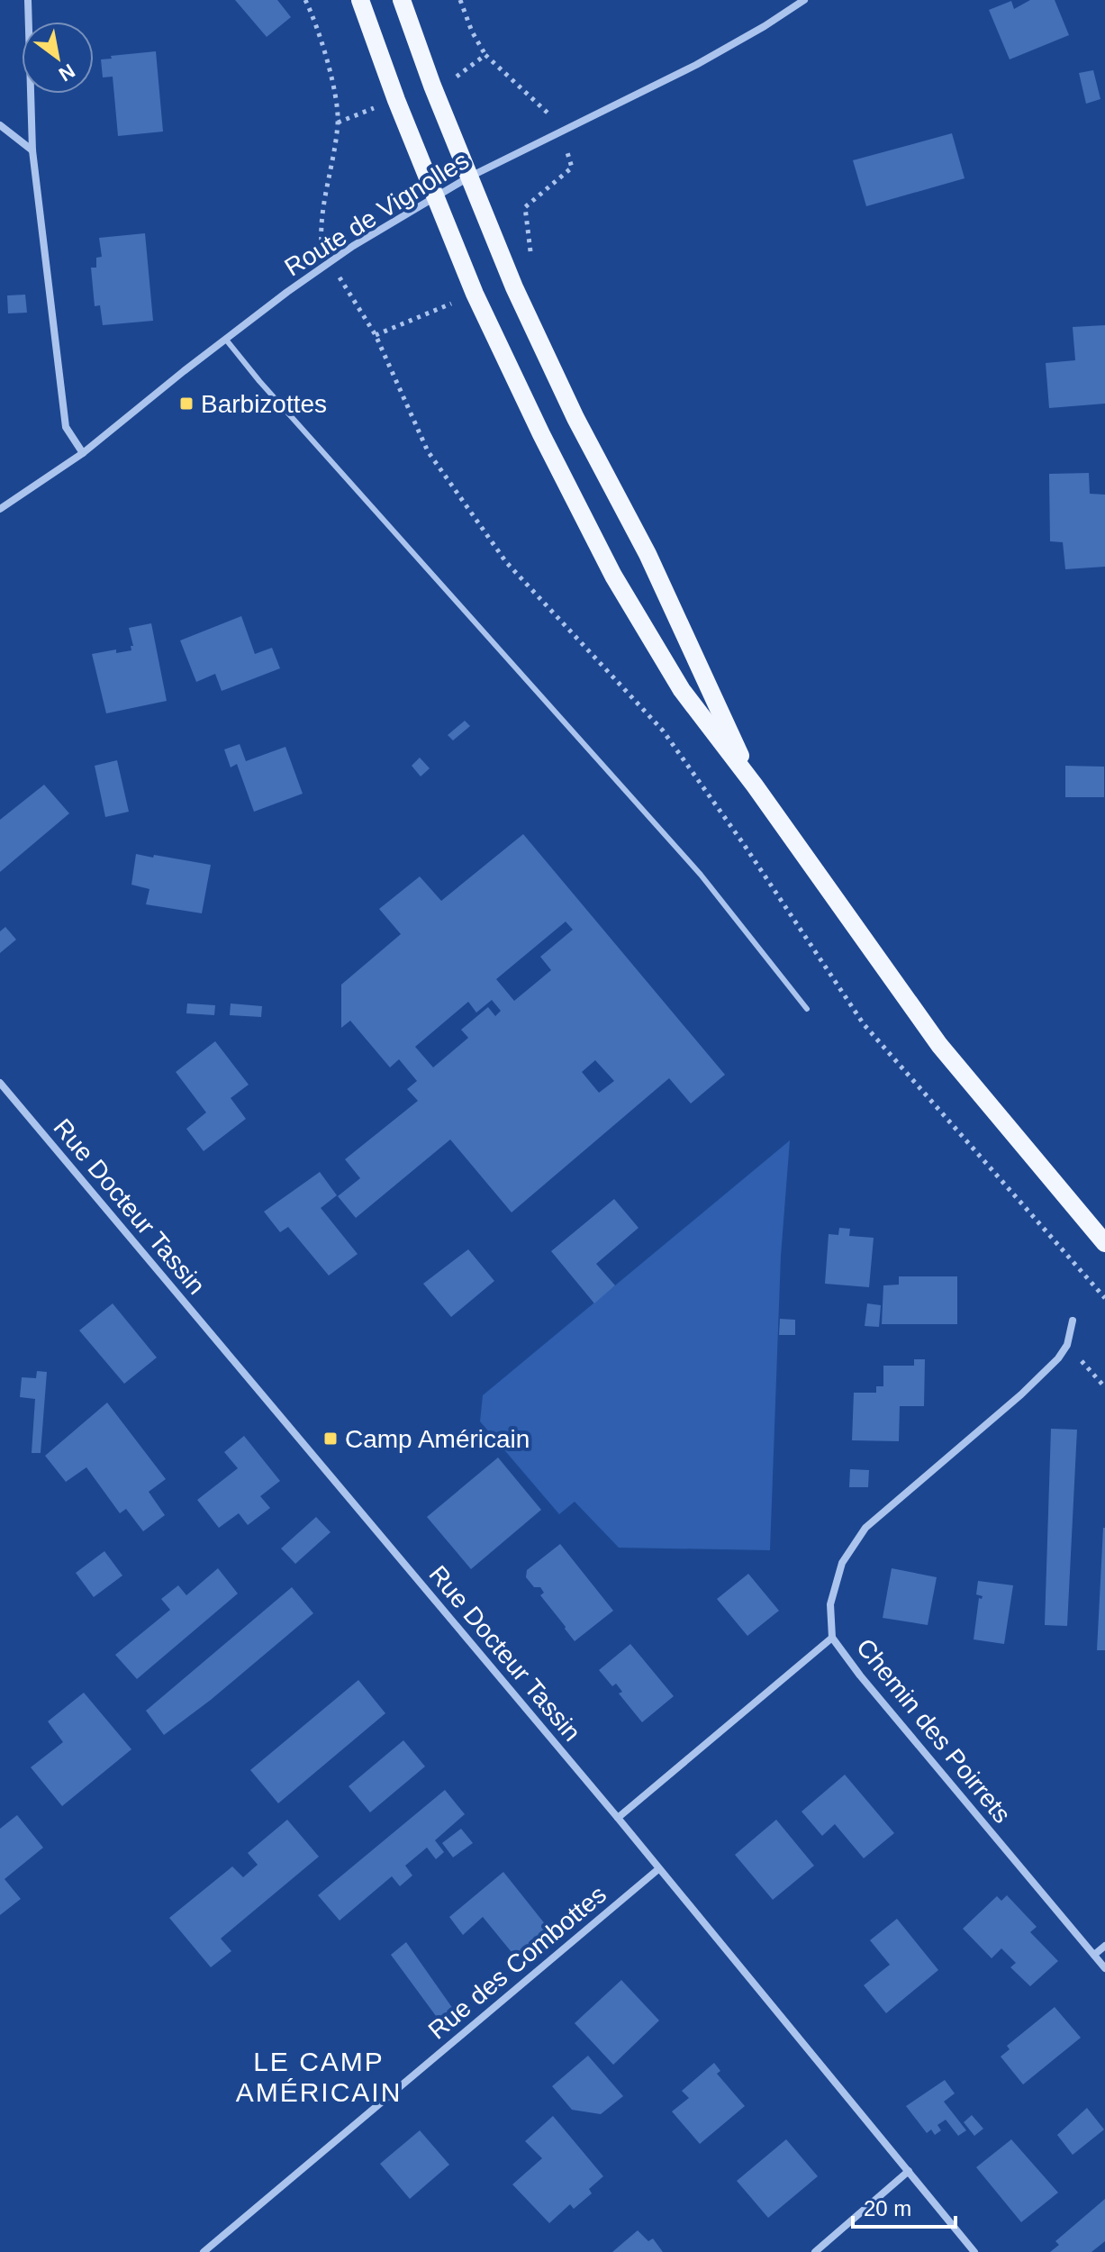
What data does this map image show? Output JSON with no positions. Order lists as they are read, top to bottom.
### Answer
{
  "streets": {
    "street": [
      "Route de Vignolles",
      "Rue Docteur Tassin",
      "Chemin des Poirrets",
      "Rue des Combottes"
    ]
  },
  "crossings": [
    ["Rue Docteur Tassin", "Rue des Combottes"]
  ],
  "districts": ["LE CAMP AMÉRICAIN"],
  "places": {
    "transit": ["Barbizottes", "Camp Américain"]
  },
  "scale_bar": "20 m",
  "north": "bottom right"
}
